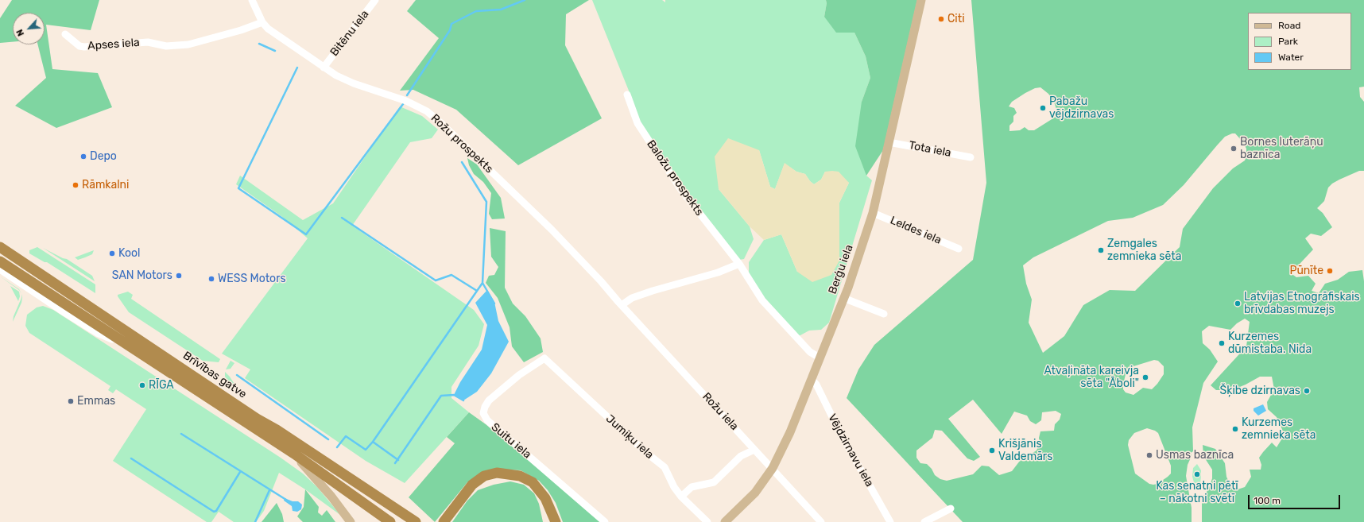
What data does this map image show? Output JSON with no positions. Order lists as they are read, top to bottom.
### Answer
{
  "streets": {
    "highway": ["Brīvības gatve"],
    "main road": ["Berģu iela"],
    "street": [
      "Bitēnu iela",
      "Apses iela",
      "Rožu prospekts",
      "Tota iela",
      "Baložu prospekts",
      "Leldes iela",
      "Rožu iela",
      "Jumiķu iela",
      "Suitu iela",
      "Vējdzirnavu iela"
    ]
  },
  "crossings": [
    ["Bitēnu iela", "Rožu prospekts"],
    ["Apses iela", "Rožu prospekts"],
    ["Rožu prospekts", "Rožu iela"],
    ["Tota iela", "Berģu iela"],
    ["Leldes iela", "Berģu iela"],
    ["Berģu iela", "Rožu iela"],
    ["Berģu iela", "Vējdzirnavu iela"],
    ["Jumiķu iela", "Suitu iela"]
  ],
  "places": [
    "Citi",
    "Pabažu vējdzirnavas",
    "Bornes luterāņu baznīca",
    "Depo",
    "Rāmkalni",
    "Zemgales zemnieka sēta",
    "Kool",
    "Pūnīte",
    "SAN Motors",
    "WESS Motors",
    "Latvijas Etnogrāfiskais brīvdabas muzejs",
    "Kurzemes dūmistaba. Nida",
    "Atvaļināta kareivja sēta \"Āboli\"",
    "RĪGA",
    "Šķibe dzirnavas",
    "Emmas",
    "Kurzemes zemnieka sēta",
    "Krišjānis Valdemārs",
    "Usmas baznīca",
    "Kas senatni pētī – nākotni svētī"
  ],
  "legend": ["Road", "Park", "Water"],
  "scale_bar": "100 m",
  "north": "bottom left"
}
